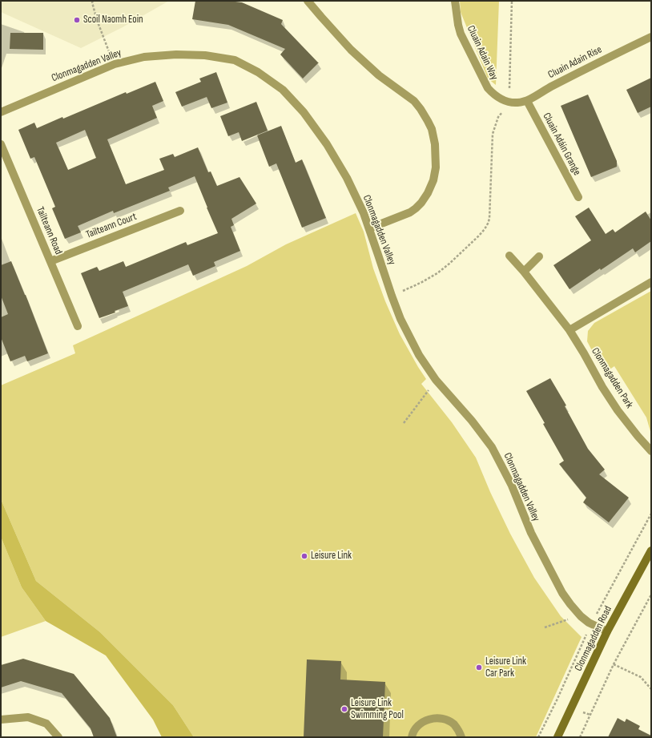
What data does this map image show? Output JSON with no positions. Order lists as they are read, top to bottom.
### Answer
{
  "streets": {
    "street": [
      "Cluain Adain Way",
      "Cluain Adain Rise",
      "Clonmagadden Valley",
      "Cluain Adáin Grange",
      "Tailteann Court",
      "Tailteann Road",
      "Clonmagadden Park",
      "Clonmagadden Road"
    ]
  },
  "crossings": [
    ["Cluain Adain Way", "Cluain Adain Rise"],
    ["Cluain Adain Rise", "Cluain Adáin Grange"],
    ["Clonmagadden Valley", "Clonmagadden Road"],
    ["Tailteann Court", "Tailteann Road"]
  ],
  "places": [
    "Scoil Naomh Eoin",
    "Leisure Link",
    "Leisure Link Car Park",
    "Leisure Link Swimming Pool"
  ]
}
